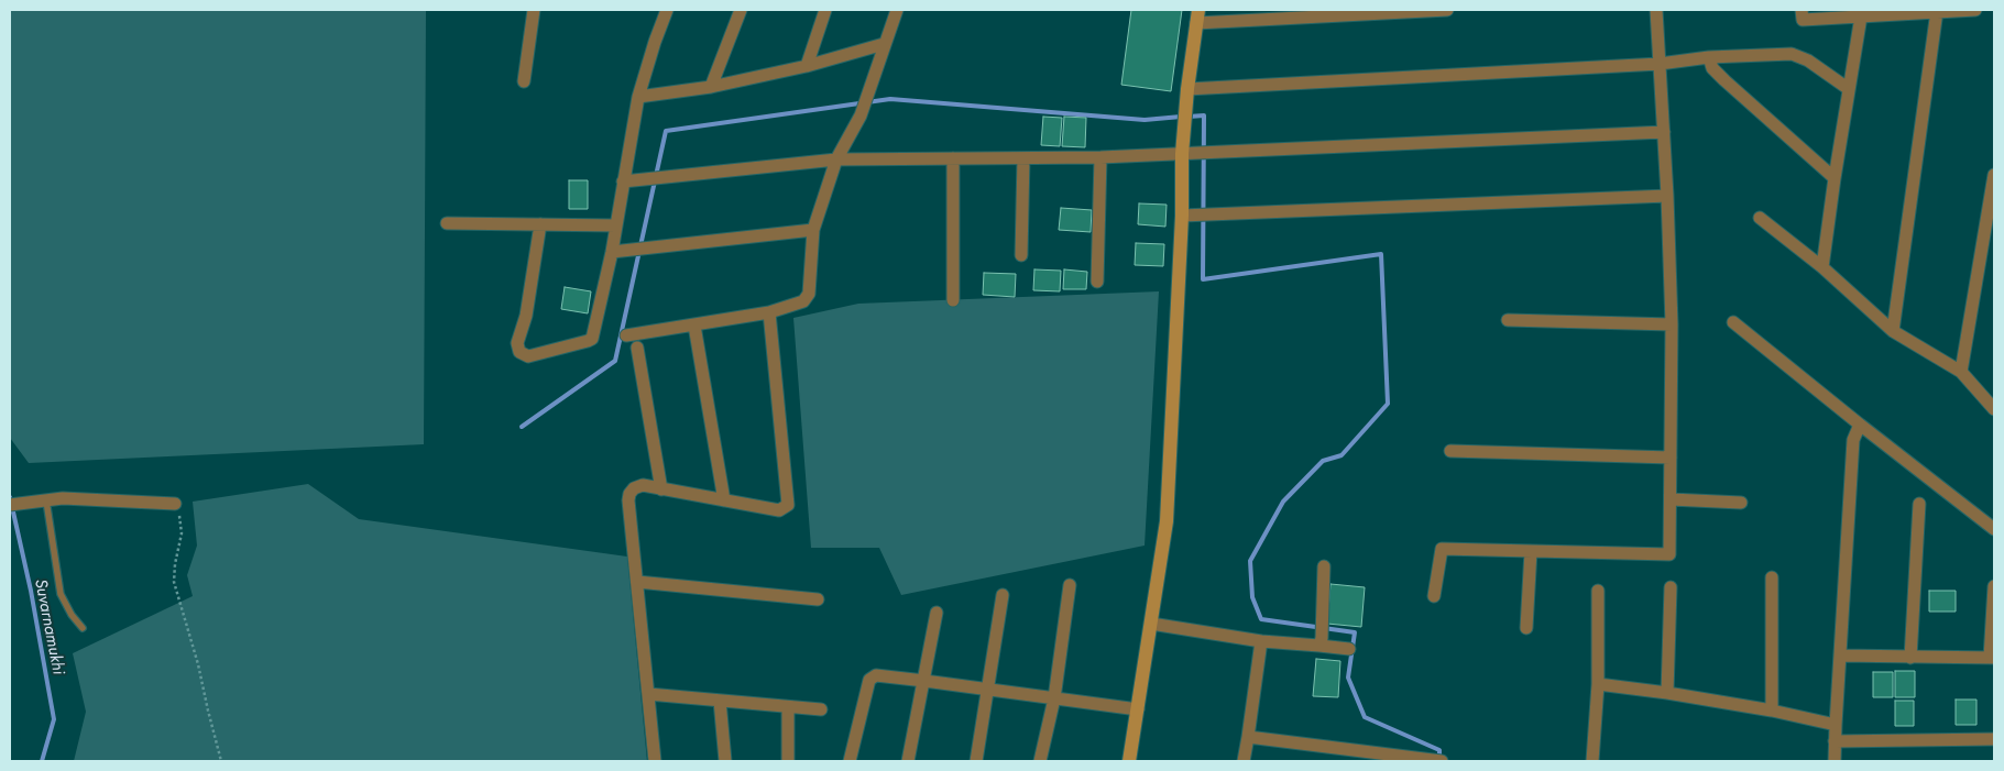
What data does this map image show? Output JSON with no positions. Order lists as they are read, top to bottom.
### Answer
{
  "water": ["Suvarnamukhi"]
}
